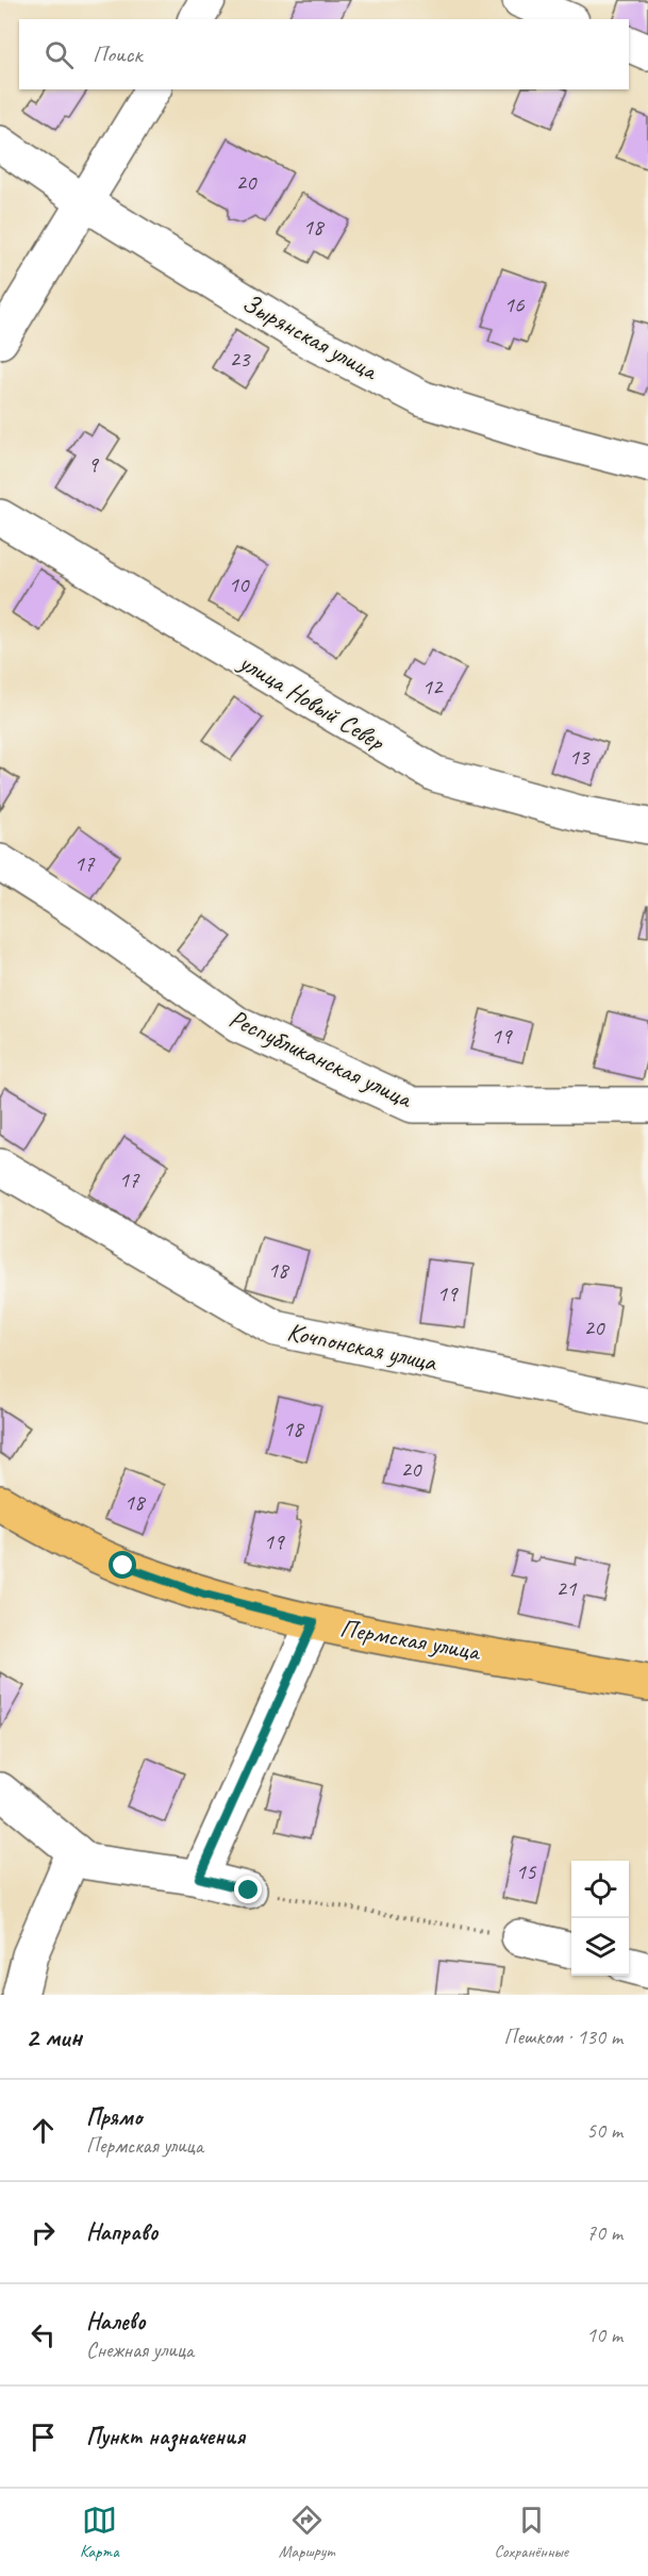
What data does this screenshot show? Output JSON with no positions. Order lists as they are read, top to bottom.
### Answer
{
  "streets": {
    "main road": ["Пермская улица"],
    "street": [
      "Зырянская улица",
      "улица Новый Север",
      "Республиканская улица",
      "Кочпонская улица"
    ]
  },
  "house_numbers": [
    "20",
    "18",
    "16",
    "23",
    "9",
    "10",
    "12",
    "13",
    "17",
    "19",
    "17",
    "18",
    "19",
    "20",
    "18",
    "20",
    "18",
    "19",
    "21",
    "15"
  ],
  "page": {
    "search": "Поиск",
    "heading": ["2 мин", "Пешком · 130 m"],
    "list": [
      ["Прямо", "Пермская улица", "50 m"],
      ["Направо", "70 m"],
      ["Налево", "Снежная улица", "10 m"],
      "Пункт назначения"
    ],
    "nav": ["Карта", "Маршрут", "Сохранённые"]
  }
}
